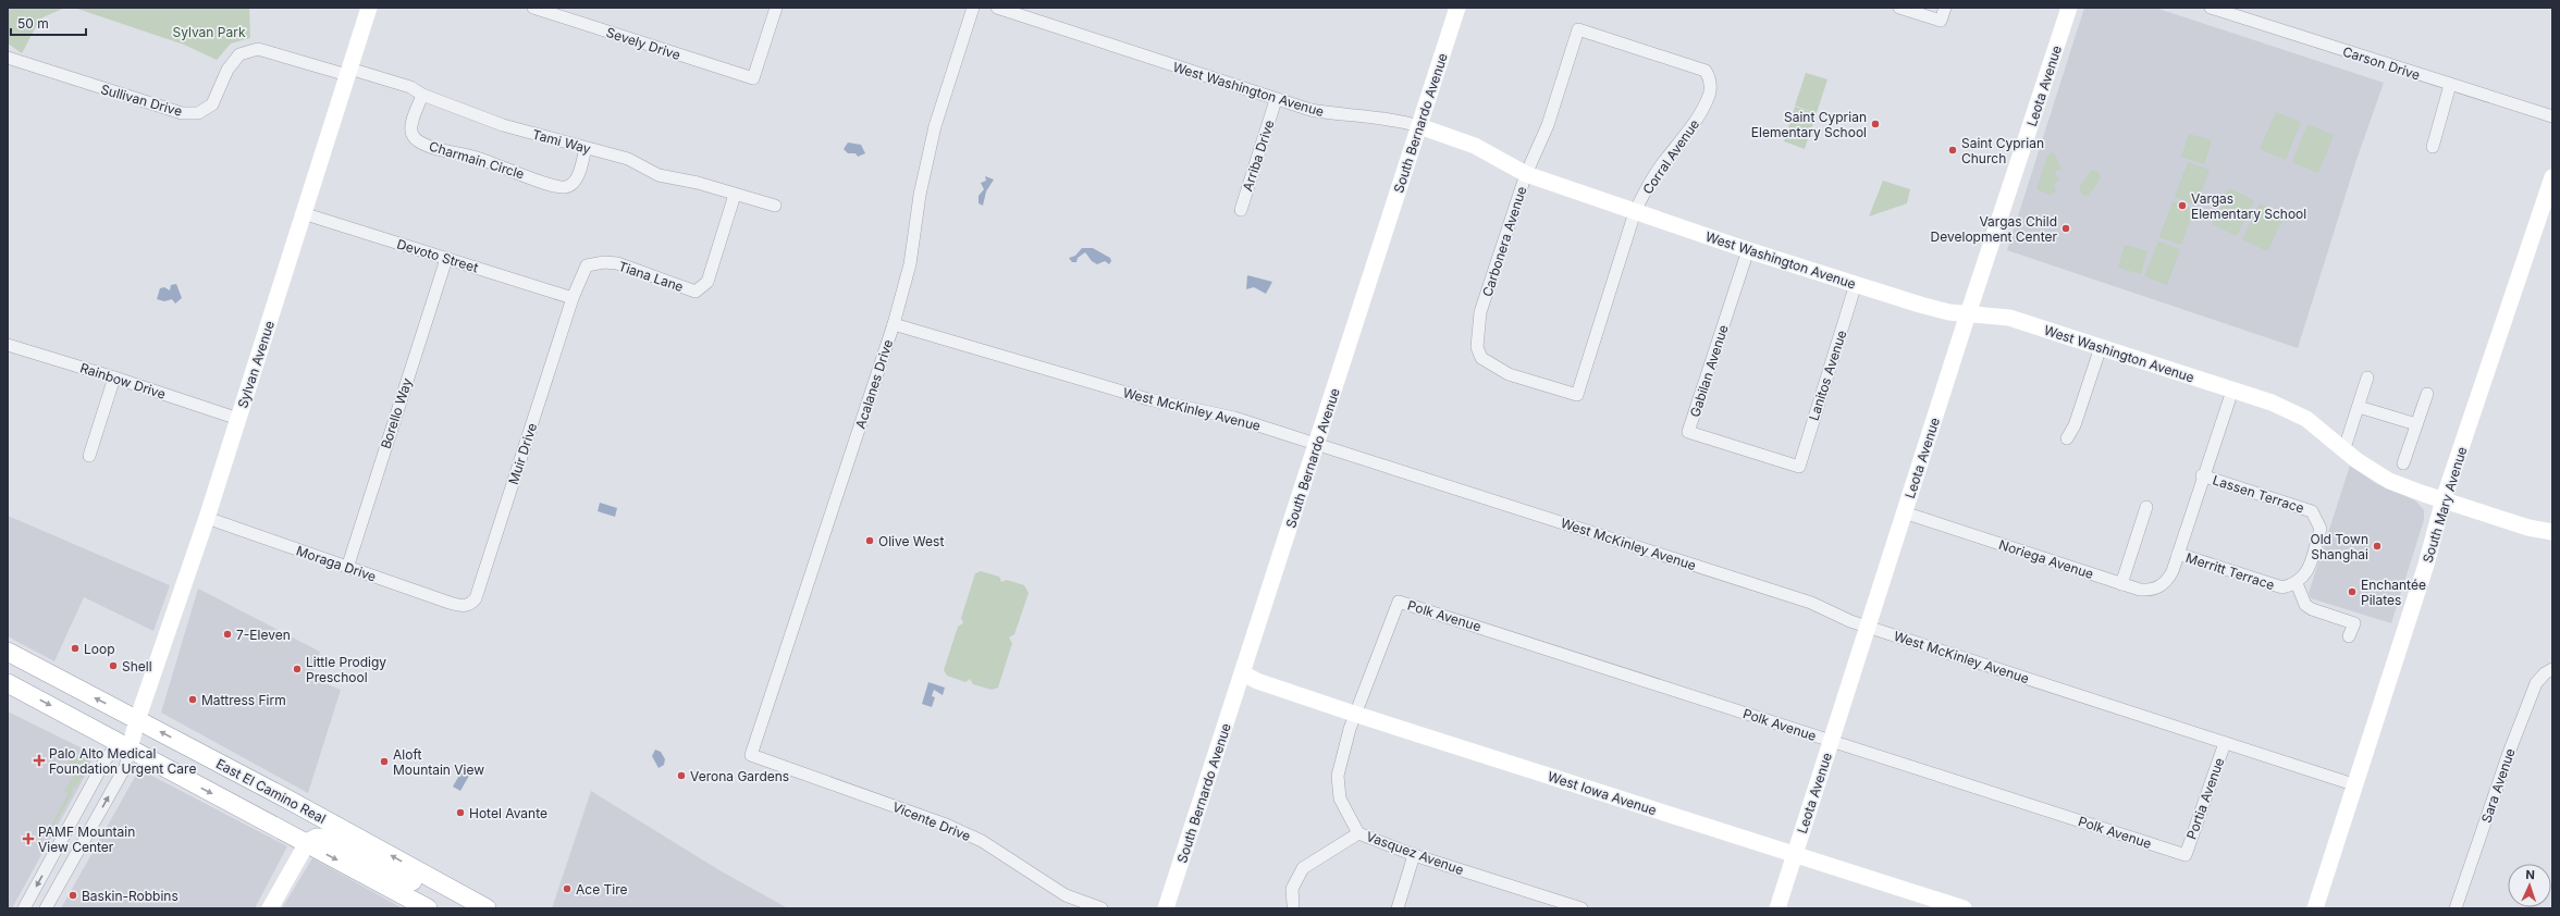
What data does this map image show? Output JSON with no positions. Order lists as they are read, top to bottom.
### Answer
{
  "streets": {
    "main road": ["East El Camino Real"],
    "street": [
      "Sevely Drive",
      "Carson Drive",
      "Leota Avenue",
      "West Washington Avenue",
      "Sullivan Drive",
      "South Bernardo Avenue",
      "Tami Way",
      "Arriba Drive",
      "Corral Avenue",
      "Charmain Circle",
      "Carbonera Avenue",
      "Devoto Street",
      "Tiana Lane",
      "Sylvan Avenue",
      "Gabilan Avenue",
      "Lanitos Avenue",
      "Rainbow Drive",
      "Acalanes Drive",
      "West McKinley Avenue",
      "Borello Way",
      "Muir Drive",
      "Lassen Terrace",
      "South Mary Avenue",
      "Noriega Avenue",
      "Moraga Drive",
      "Merritt Terrace",
      "Polk Avenue",
      "Sara Avenue",
      "West Iowa Avenue",
      "Portia Avenue",
      "Vicente Drive",
      "Vasquez Avenue"
    ]
  },
  "crossings": [
    ["Leota Avenue", "West Washington Avenue"],
    ["Leota Avenue", "West McKinley Avenue"],
    ["Leota Avenue", "Noriega Avenue"],
    ["Leota Avenue", "Polk Avenue"],
    ["Leota Avenue", "West Iowa Avenue"],
    ["West Washington Avenue", "South Bernardo Avenue"],
    ["West Washington Avenue", "Arriba Drive"],
    ["West Washington Avenue", "Corral Avenue"],
    ["West Washington Avenue", "Carbonera Avenue"],
    ["West Washington Avenue", "Gabilan Avenue"],
    ["West Washington Avenue", "Lanitos Avenue"],
    ["West Washington Avenue", "South Mary Avenue"],
    ["West Washington Avenue", "Noriega Avenue"],
    ["Sullivan Drive", "Tami Way"],
    ["Sullivan Drive", "Sylvan Avenue"],
    ["South Bernardo Avenue", "West McKinley Avenue"],
    ["South Bernardo Avenue", "West Iowa Avenue"],
    ["Tami Way", "Charmain Circle"],
    ["Tami Way", "Tiana Lane"],
    ["Tami Way", "Sylvan Avenue"],
    ["Corral Avenue", "Carbonera Avenue"],
    ["Devoto Street", "Tiana Lane"],
    ["Devoto Street", "Sylvan Avenue"],
    ["Devoto Street", "Borello Way"],
    ["Devoto Street", "Muir Drive"],
    ["Tiana Lane", "Muir Drive"],
    ["Sylvan Avenue", "Rainbow Drive"],
    ["Sylvan Avenue", "Moraga Drive"],
    ["Sylvan Avenue", "East El Camino Real"],
    ["Gabilan Avenue", "Lanitos Avenue"],
    ["Acalanes Drive", "West McKinley Avenue"],
    ["Acalanes Drive", "Vicente Drive"],
    ["West McKinley Avenue", "South Mary Avenue"],
    ["West McKinley Avenue", "Portia Avenue"],
    ["Borello Way", "Moraga Drive"],
    ["Muir Drive", "Moraga Drive"],
    ["Lassen Terrace", "Noriega Avenue"],
    ["Lassen Terrace", "Merritt Terrace"],
    ["Noriega Avenue", "Merritt Terrace"],
    ["Polk Avenue", "Portia Avenue"],
    ["Polk Avenue", "Vasquez Avenue"],
    ["West Iowa Avenue", "Vasquez Avenue"]
  ],
  "parks": ["Sylvan Park"],
  "places": {
    "other": [
      "Saint Cyprian Elementary School",
      "Saint Cyprian Church",
      "Vargas Elementary School",
      "Vargas Child Development Center",
      "Olive West",
      "Old Town Shanghai",
      "Enchantée Pilates",
      "7-Eleven",
      "Loop",
      "Shell",
      "Little Prodigy Preschool",
      "Mattress Firm",
      "Aloft Mountain View",
      "Verona Gardens",
      "Hotel Avante",
      "Ace Tire",
      "Baskin-Robbins"
    ],
    "health": ["Palo Alto Medical Foundation Urgent Care", "PAMF Mountain View Center"]
  },
  "scale_bar": "50 m",
  "north": "top"
}
